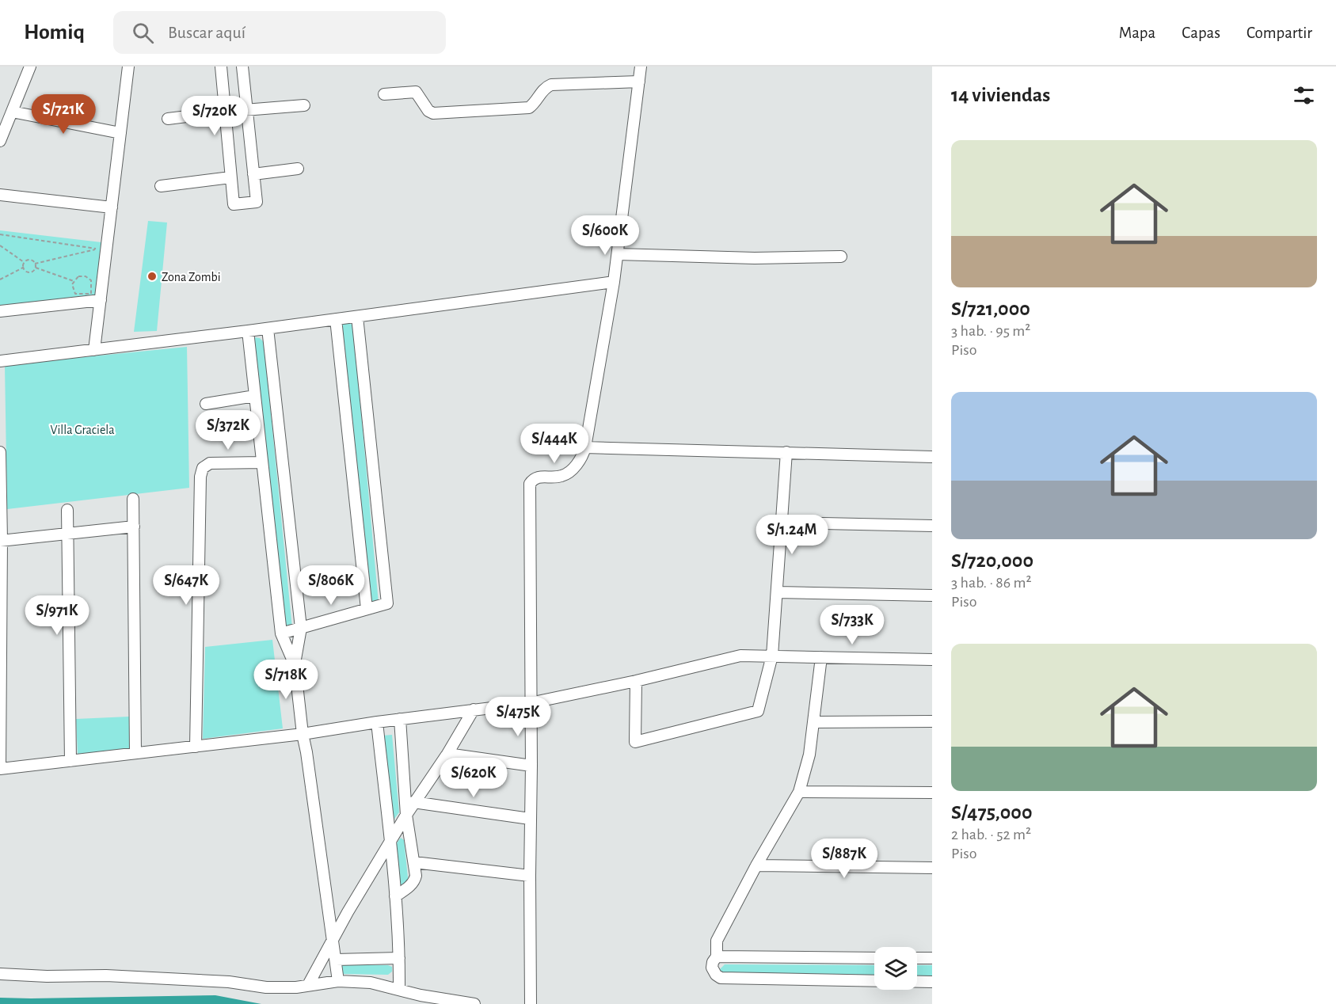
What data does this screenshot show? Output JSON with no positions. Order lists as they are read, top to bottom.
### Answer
{
  "parks": ["Villa Graciela"],
  "places": ["Zona Zombi"],
  "page": {
    "header": "Homiq",
    "search": "Buscar aquí",
    "nav": ["Mapa", "Capas", "Compartir"],
    "heading": "14 viviendas",
    "price": [
      "S/721K",
      "S/720K",
      "S/600K",
      "S/372K",
      "S/444K",
      "S/1.24M",
      "S/647K",
      "S/806K",
      "S/971K",
      "S/733K",
      "S/718K",
      "S/475K",
      "S/620K",
      "S/887K"
    ],
    "list": [
      {
        "name": "S/721,000",
        "note": "3 hab. · 95 m² · Piso"
      },
      {
        "name": "S/720,000",
        "note": "3 hab. · 86 m² · Piso"
      },
      {
        "name": "S/475,000",
        "note": "2 hab. · 52 m² · Piso"
      }
    ]
  }
}
